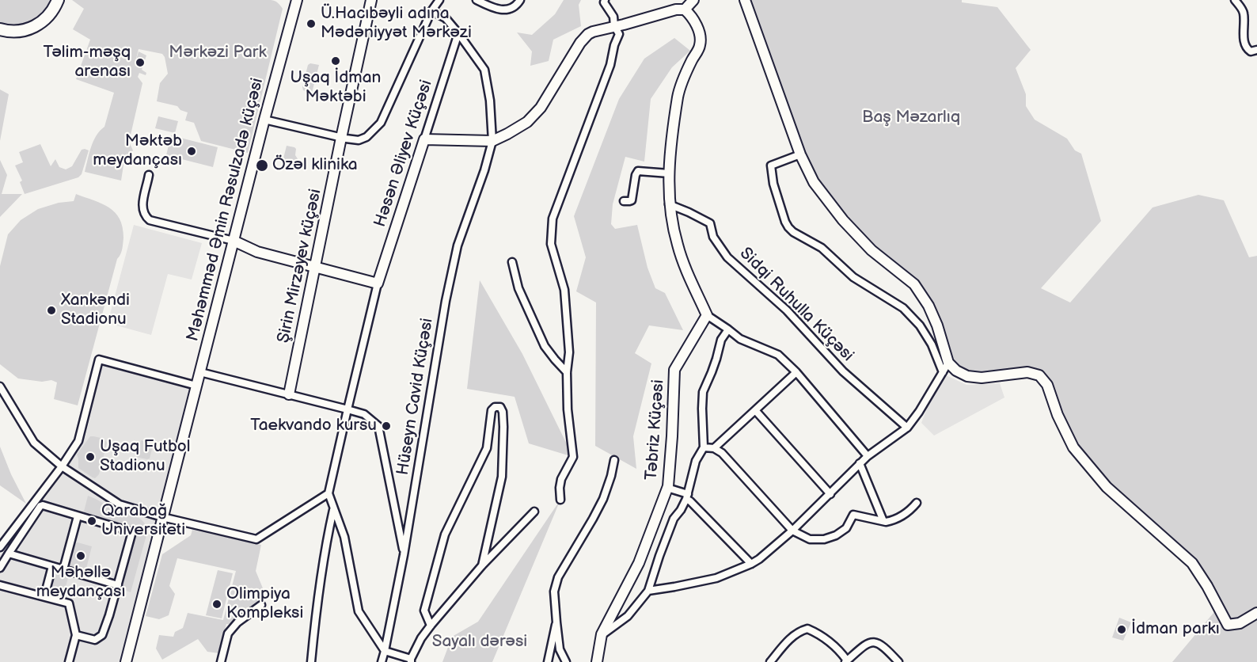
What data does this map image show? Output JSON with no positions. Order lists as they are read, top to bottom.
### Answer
{
  "streets": {
    "street": [
      "Həsən Əliyev Küçəsi",
      "Məhəmməd Əmin Rəsulzadə küçəsi",
      "Şirin Mirzəyev küçəsi",
      "Sidqi Ruhulla Küçəsi",
      "Hüseyn Cavid Küçəsi",
      "Təbriz Küçəsi"
    ]
  },
  "crossings": [
    ["Həsən Əliyev Küçəsi", "Hüseyn Cavid Küçəsi"]
  ],
  "parks": ["Mərkəzi Park", "Baş Məzarlıq", "Sayalı dərəsi"],
  "places": [
    "Ü.Hacıbəyli adına Mədəniyyət Mərkəzi",
    "Uşaq İdman Məktəbi",
    "Təlim-məşq arenası",
    "Məktəb meydançası",
    "Özəl klinika",
    "Xankəndi Stadionu",
    "Taekvando kursu",
    "Uşaq Futbol Stadionu",
    "Qarabağ Universiteti",
    "Məhəllə meydançası",
    "Olimpiya Kompleksi",
    "İdman parkı"
  ]
}
